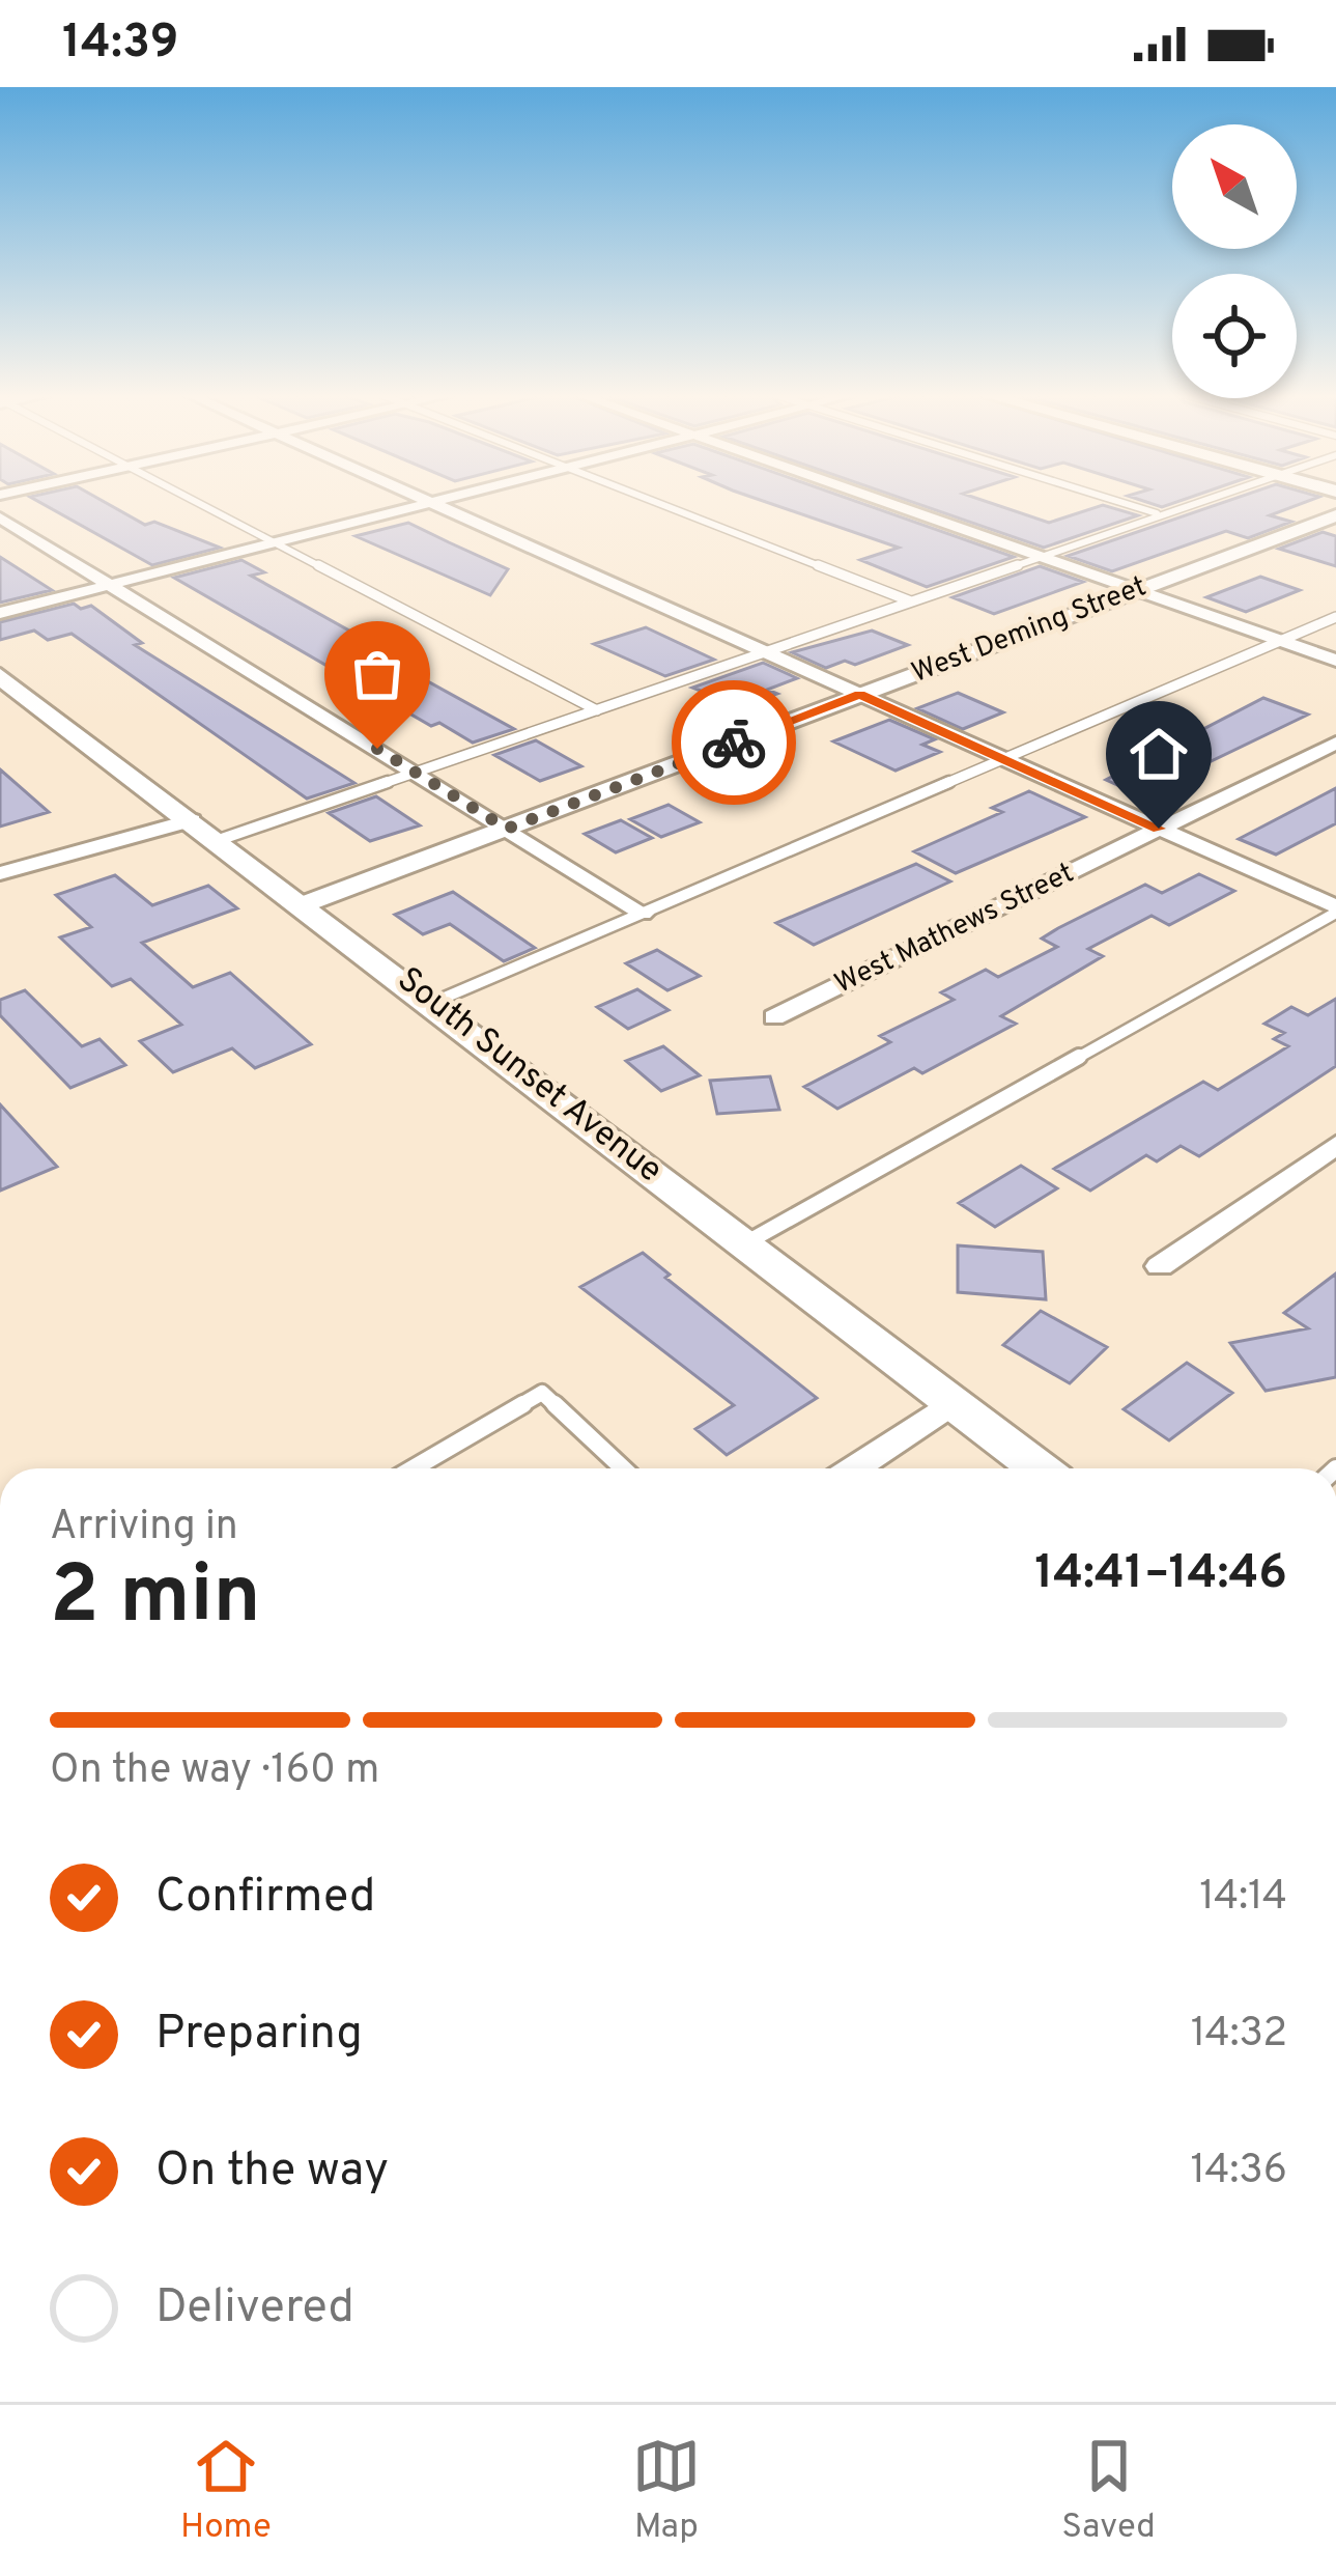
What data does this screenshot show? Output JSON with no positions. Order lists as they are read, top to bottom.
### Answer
{
  "streets": {
    "main road": ["South Sunset Avenue"],
    "street": ["West Deming Street", "West Mathews Street"]
  },
  "crossings": [
    ["West Deming Street", "South Sunset Avenue"]
  ],
  "north": "top left",
  "page": {
    "status": "14:39",
    "heading": ["2 min", "Arriving in", "14:41–14:46"],
    "bar": "On the way · 160 m",
    "list": [
      ["Confirmed", "14:14"],
      ["Preparing", "14:32"],
      ["On the way", "14:36"],
      "Delivered"
    ],
    "tabs": ["Home", "Map", "Saved"]
  }
}
